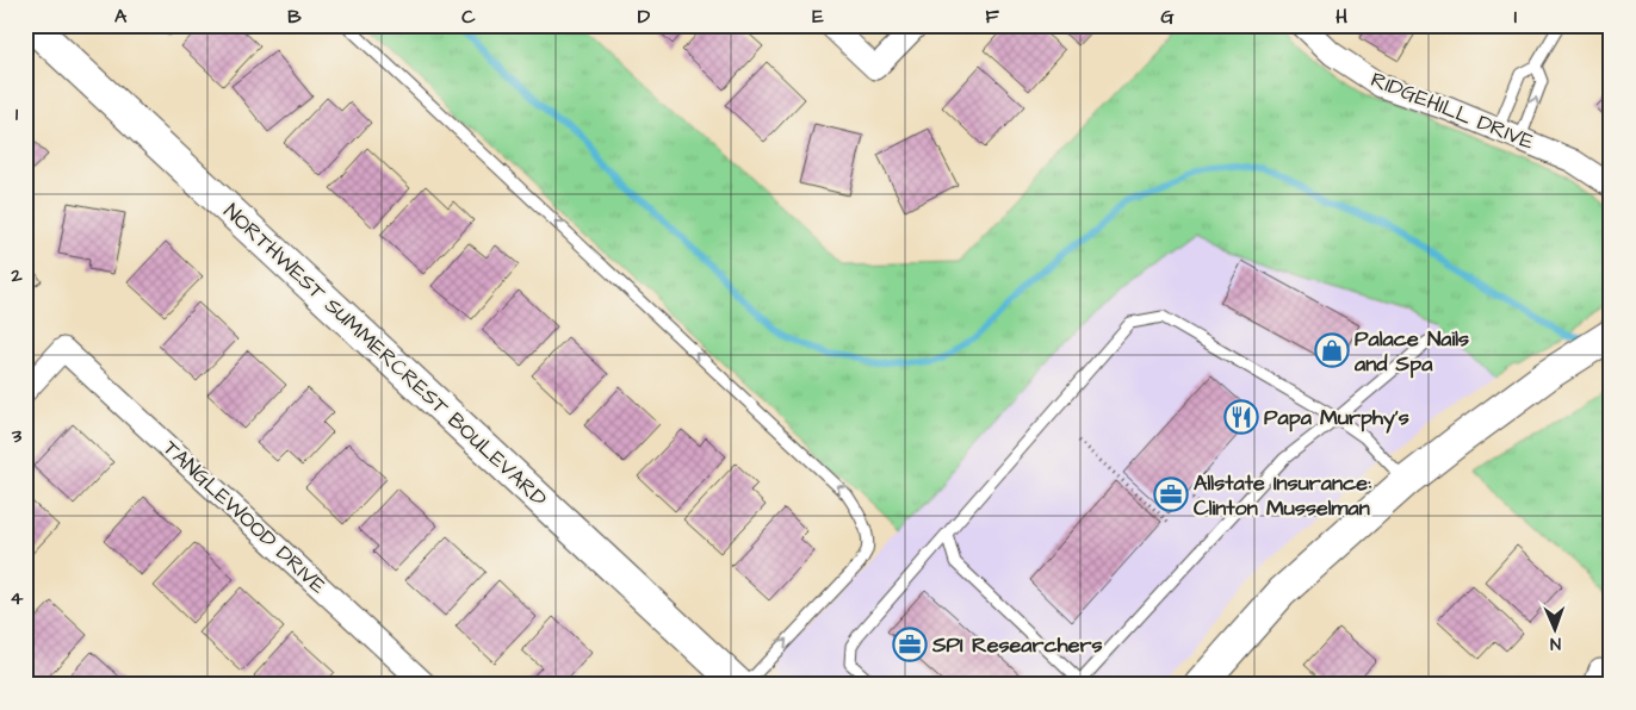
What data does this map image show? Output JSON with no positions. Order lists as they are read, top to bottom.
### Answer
{
  "streets": {
    "street": ["RIDGEHILL DRIVE", "NORTHWEST SUMMERCREST BOULEVARD", "TANGLEWOOD DRIVE"]
  },
  "places": {
    "shop": ["Palace Nails and Spa"],
    "restaurant": ["Papa Murphy's"],
    "office": ["Allstate Insurance: Clinton Musselman", "SPI Researchers"]
  },
  "north": "bottom",
  "grid": {
    "columns": [
      "A",
      "B",
      "C",
      "D",
      "E",
      "F",
      "G",
      "H",
      "I"
    ],
    "rows": [
      "1",
      "2",
      "3",
      "4"
    ]
  }
}
